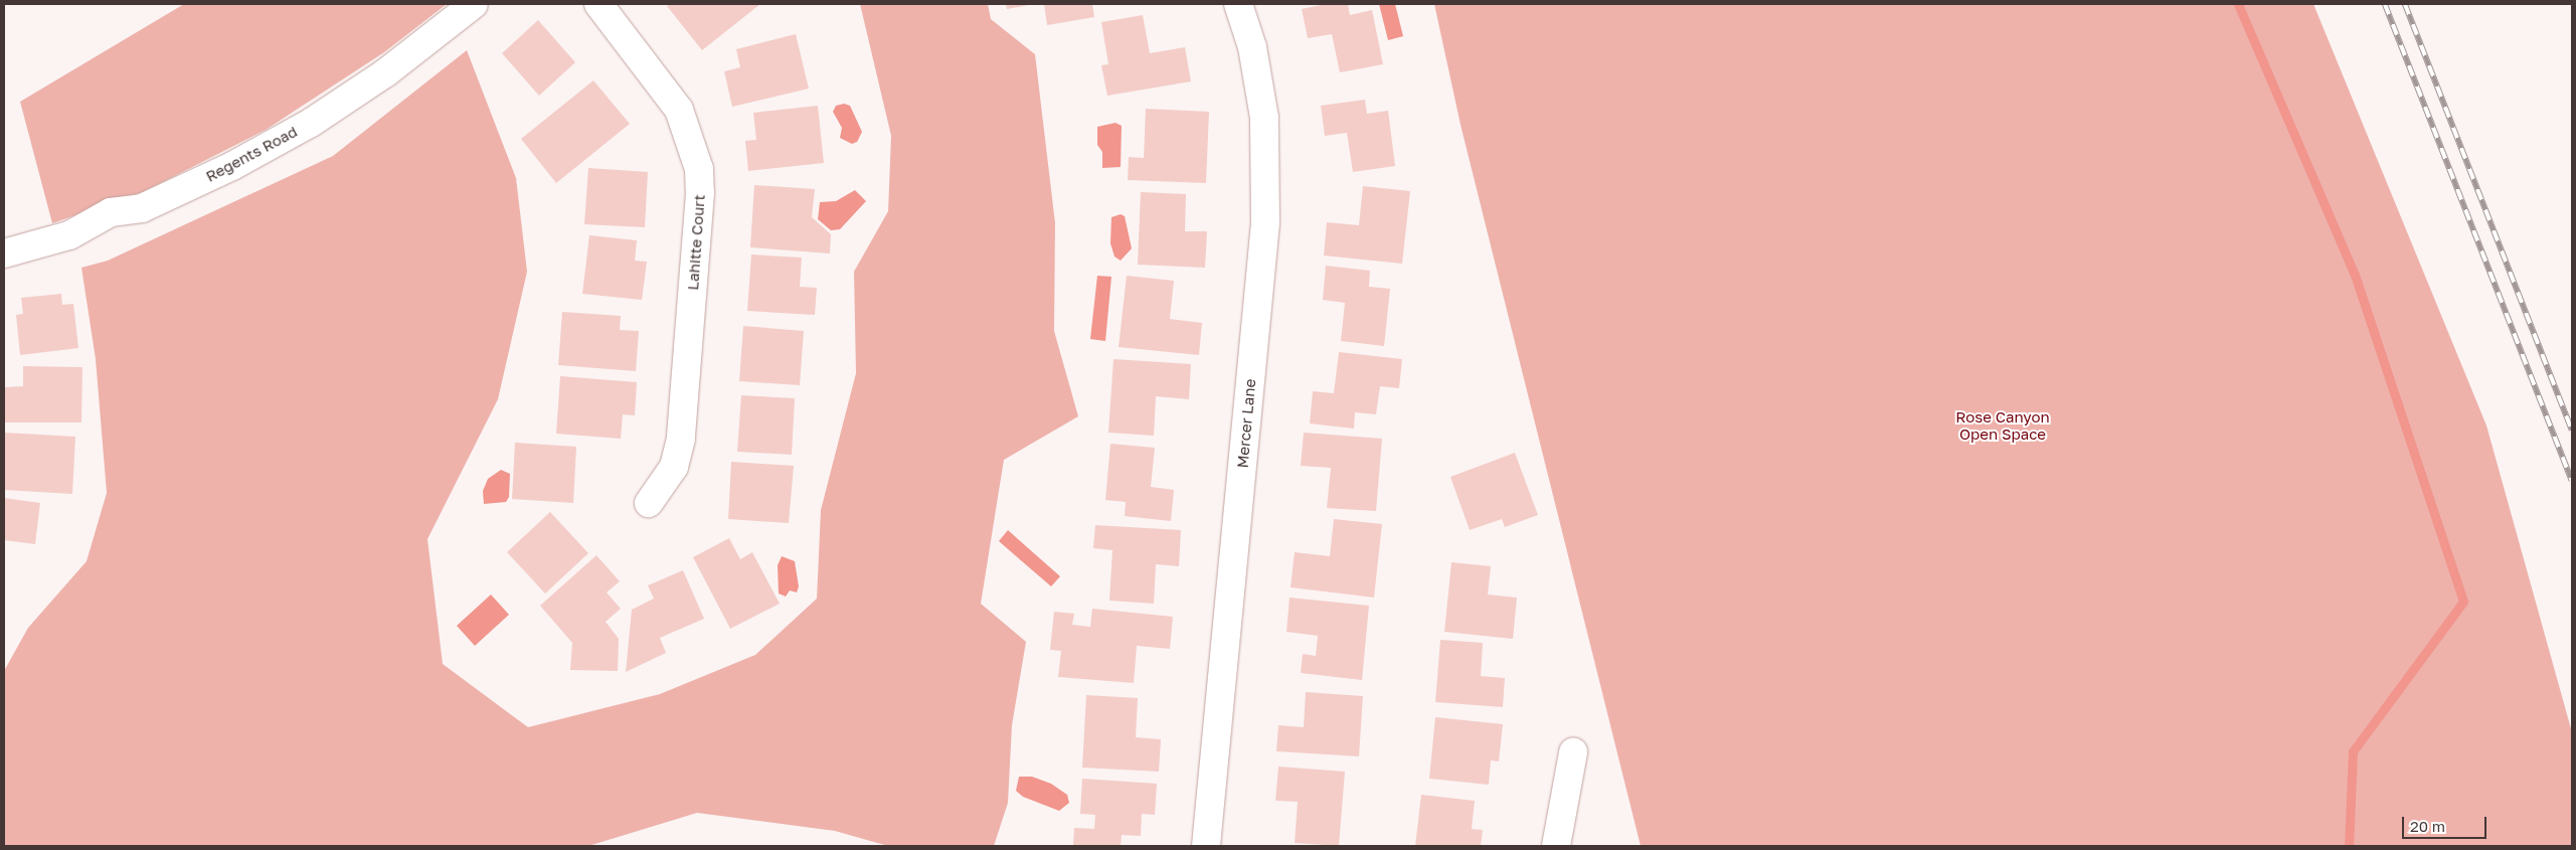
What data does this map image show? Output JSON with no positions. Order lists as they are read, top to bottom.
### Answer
{
  "streets": {
    "street": ["Regents Road", "Lahitte Court", "Mercer Lane"]
  },
  "parks": ["Rose Canyon Open Space"],
  "scale_bar": "20 m"
}
